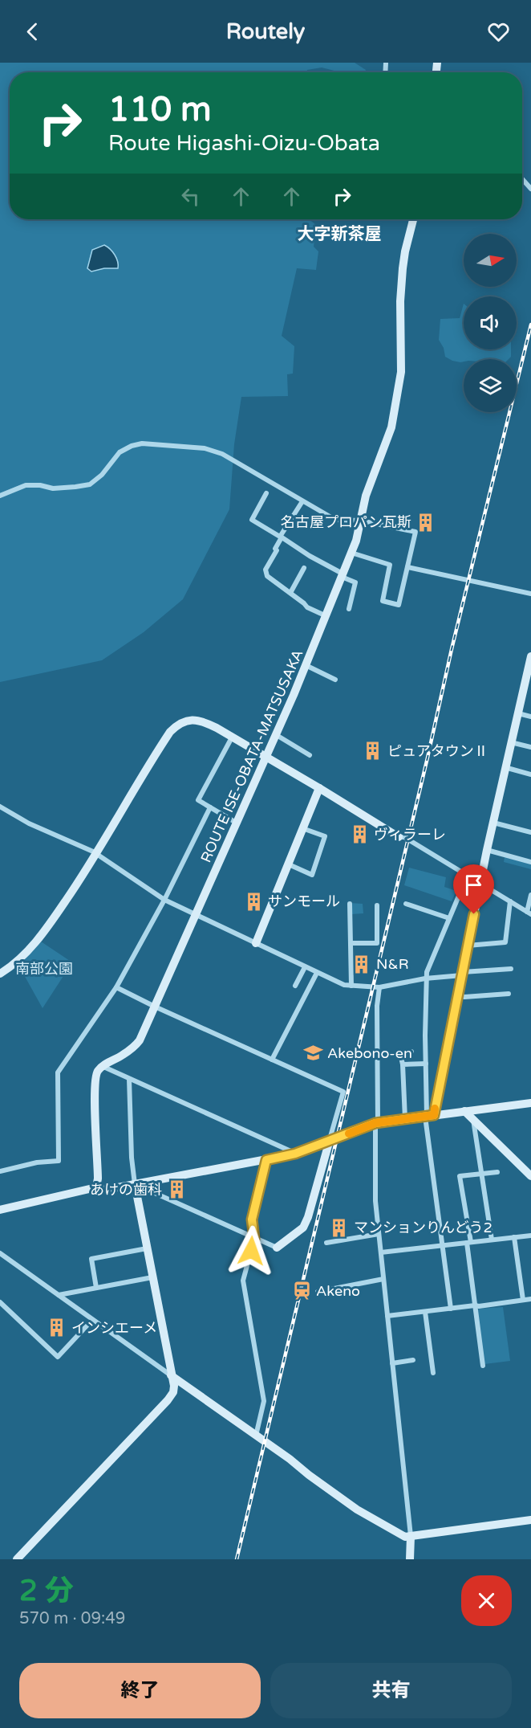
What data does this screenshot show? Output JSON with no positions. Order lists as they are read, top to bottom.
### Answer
{
  "streets": {
    "street": ["ROUTE ISE-OBATA-MATSUSAKA"]
  },
  "districts": ["大字新茶屋"],
  "parks": ["南部公園"],
  "places": {
    "building": [
      "名古屋プロパン瓦斯",
      "ピュアタウンⅡ",
      "ヴィラーレ",
      "サンモール",
      "N&R",
      "あけの歯科",
      "マンションりんどう2",
      "インシエーメ"
    ],
    "school or university": ["Akebono-en"],
    "station": ["Akeno"]
  },
  "north": "right",
  "page": {
    "header": "Routely",
    "turn": ["110 m", "Route Higashi-Oizu-Obata"],
    "heading": ["2 分", "570 m · 09:49"],
    "buttons": ["終了", "共有"]
  }
}
